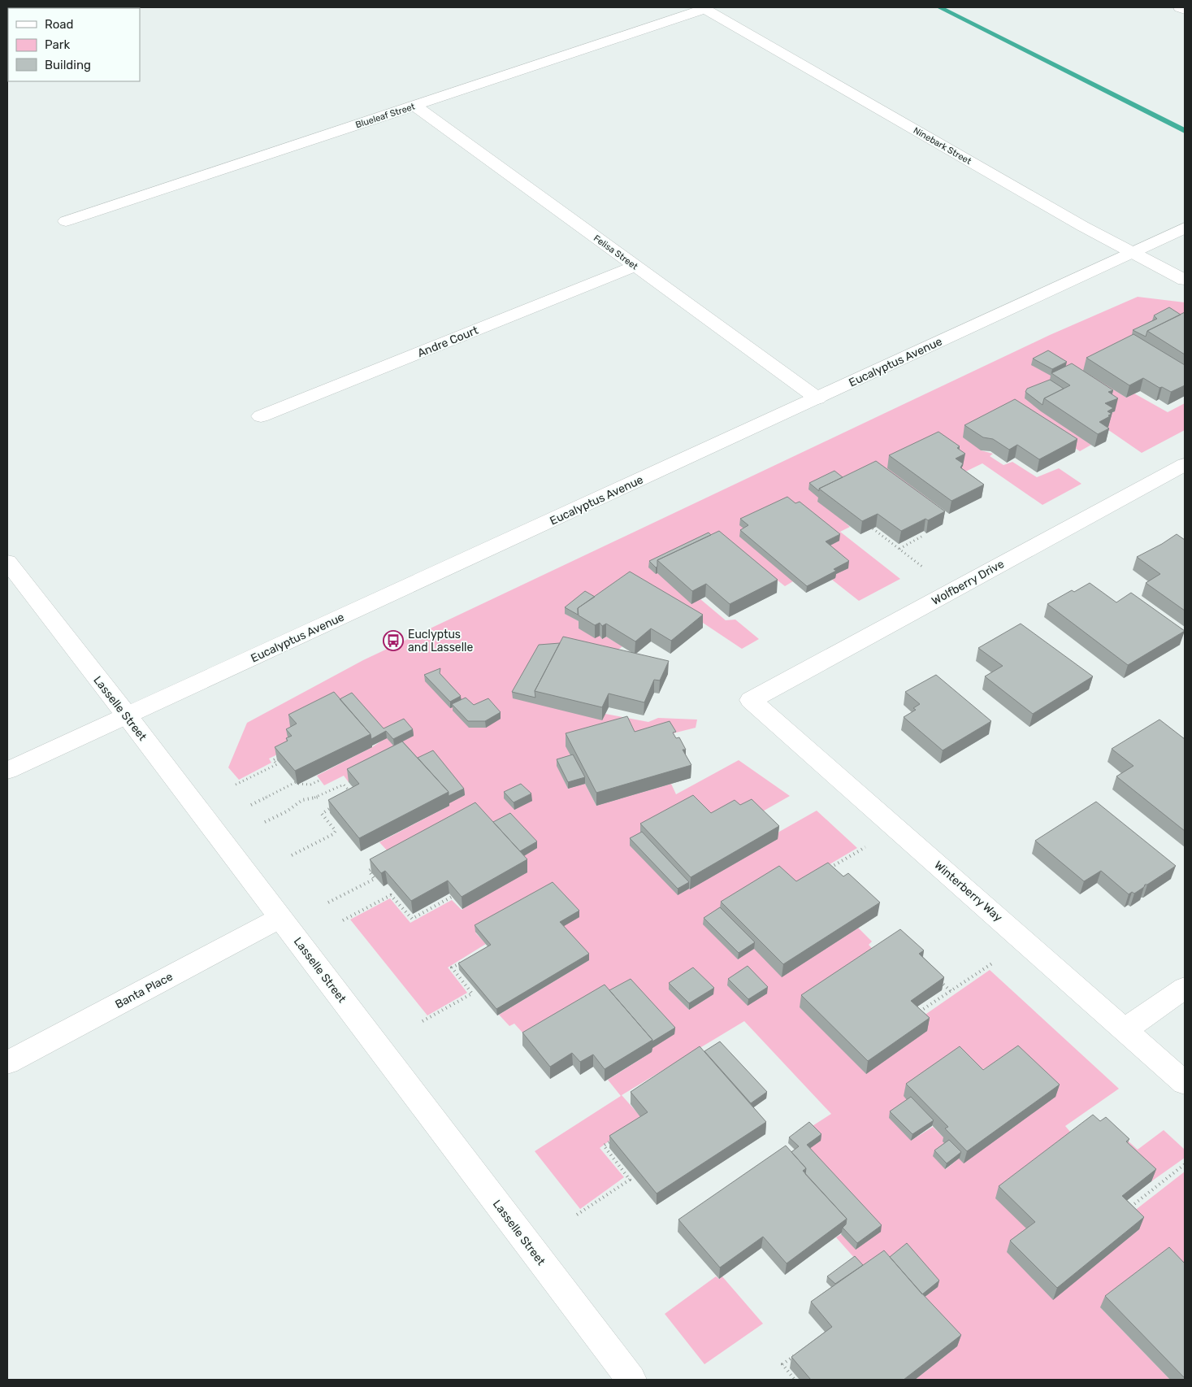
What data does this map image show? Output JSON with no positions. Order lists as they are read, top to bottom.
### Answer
{
  "streets": {
    "street": [
      "Blueleaf Street",
      "Ninebark Street",
      "Felisa Street",
      "Andre Court",
      "Eucalyptus Avenue",
      "Wolfberry Drive",
      "Lasselle Street",
      "Winterberry Way",
      "Banta Place"
    ]
  },
  "crossings": [
    ["Blueleaf Street", "Ninebark Street"],
    ["Blueleaf Street", "Felisa Street"],
    ["Ninebark Street", "Eucalyptus Avenue"],
    ["Felisa Street", "Andre Court"],
    ["Felisa Street", "Eucalyptus Avenue"],
    ["Eucalyptus Avenue", "Lasselle Street"],
    ["Wolfberry Drive", "Winterberry Way"],
    ["Lasselle Street", "Banta Place"]
  ],
  "places": {
    "bus stop": ["Euclyptus and Lasselle"]
  },
  "legend": ["Road", "Park", "Building"]
}
